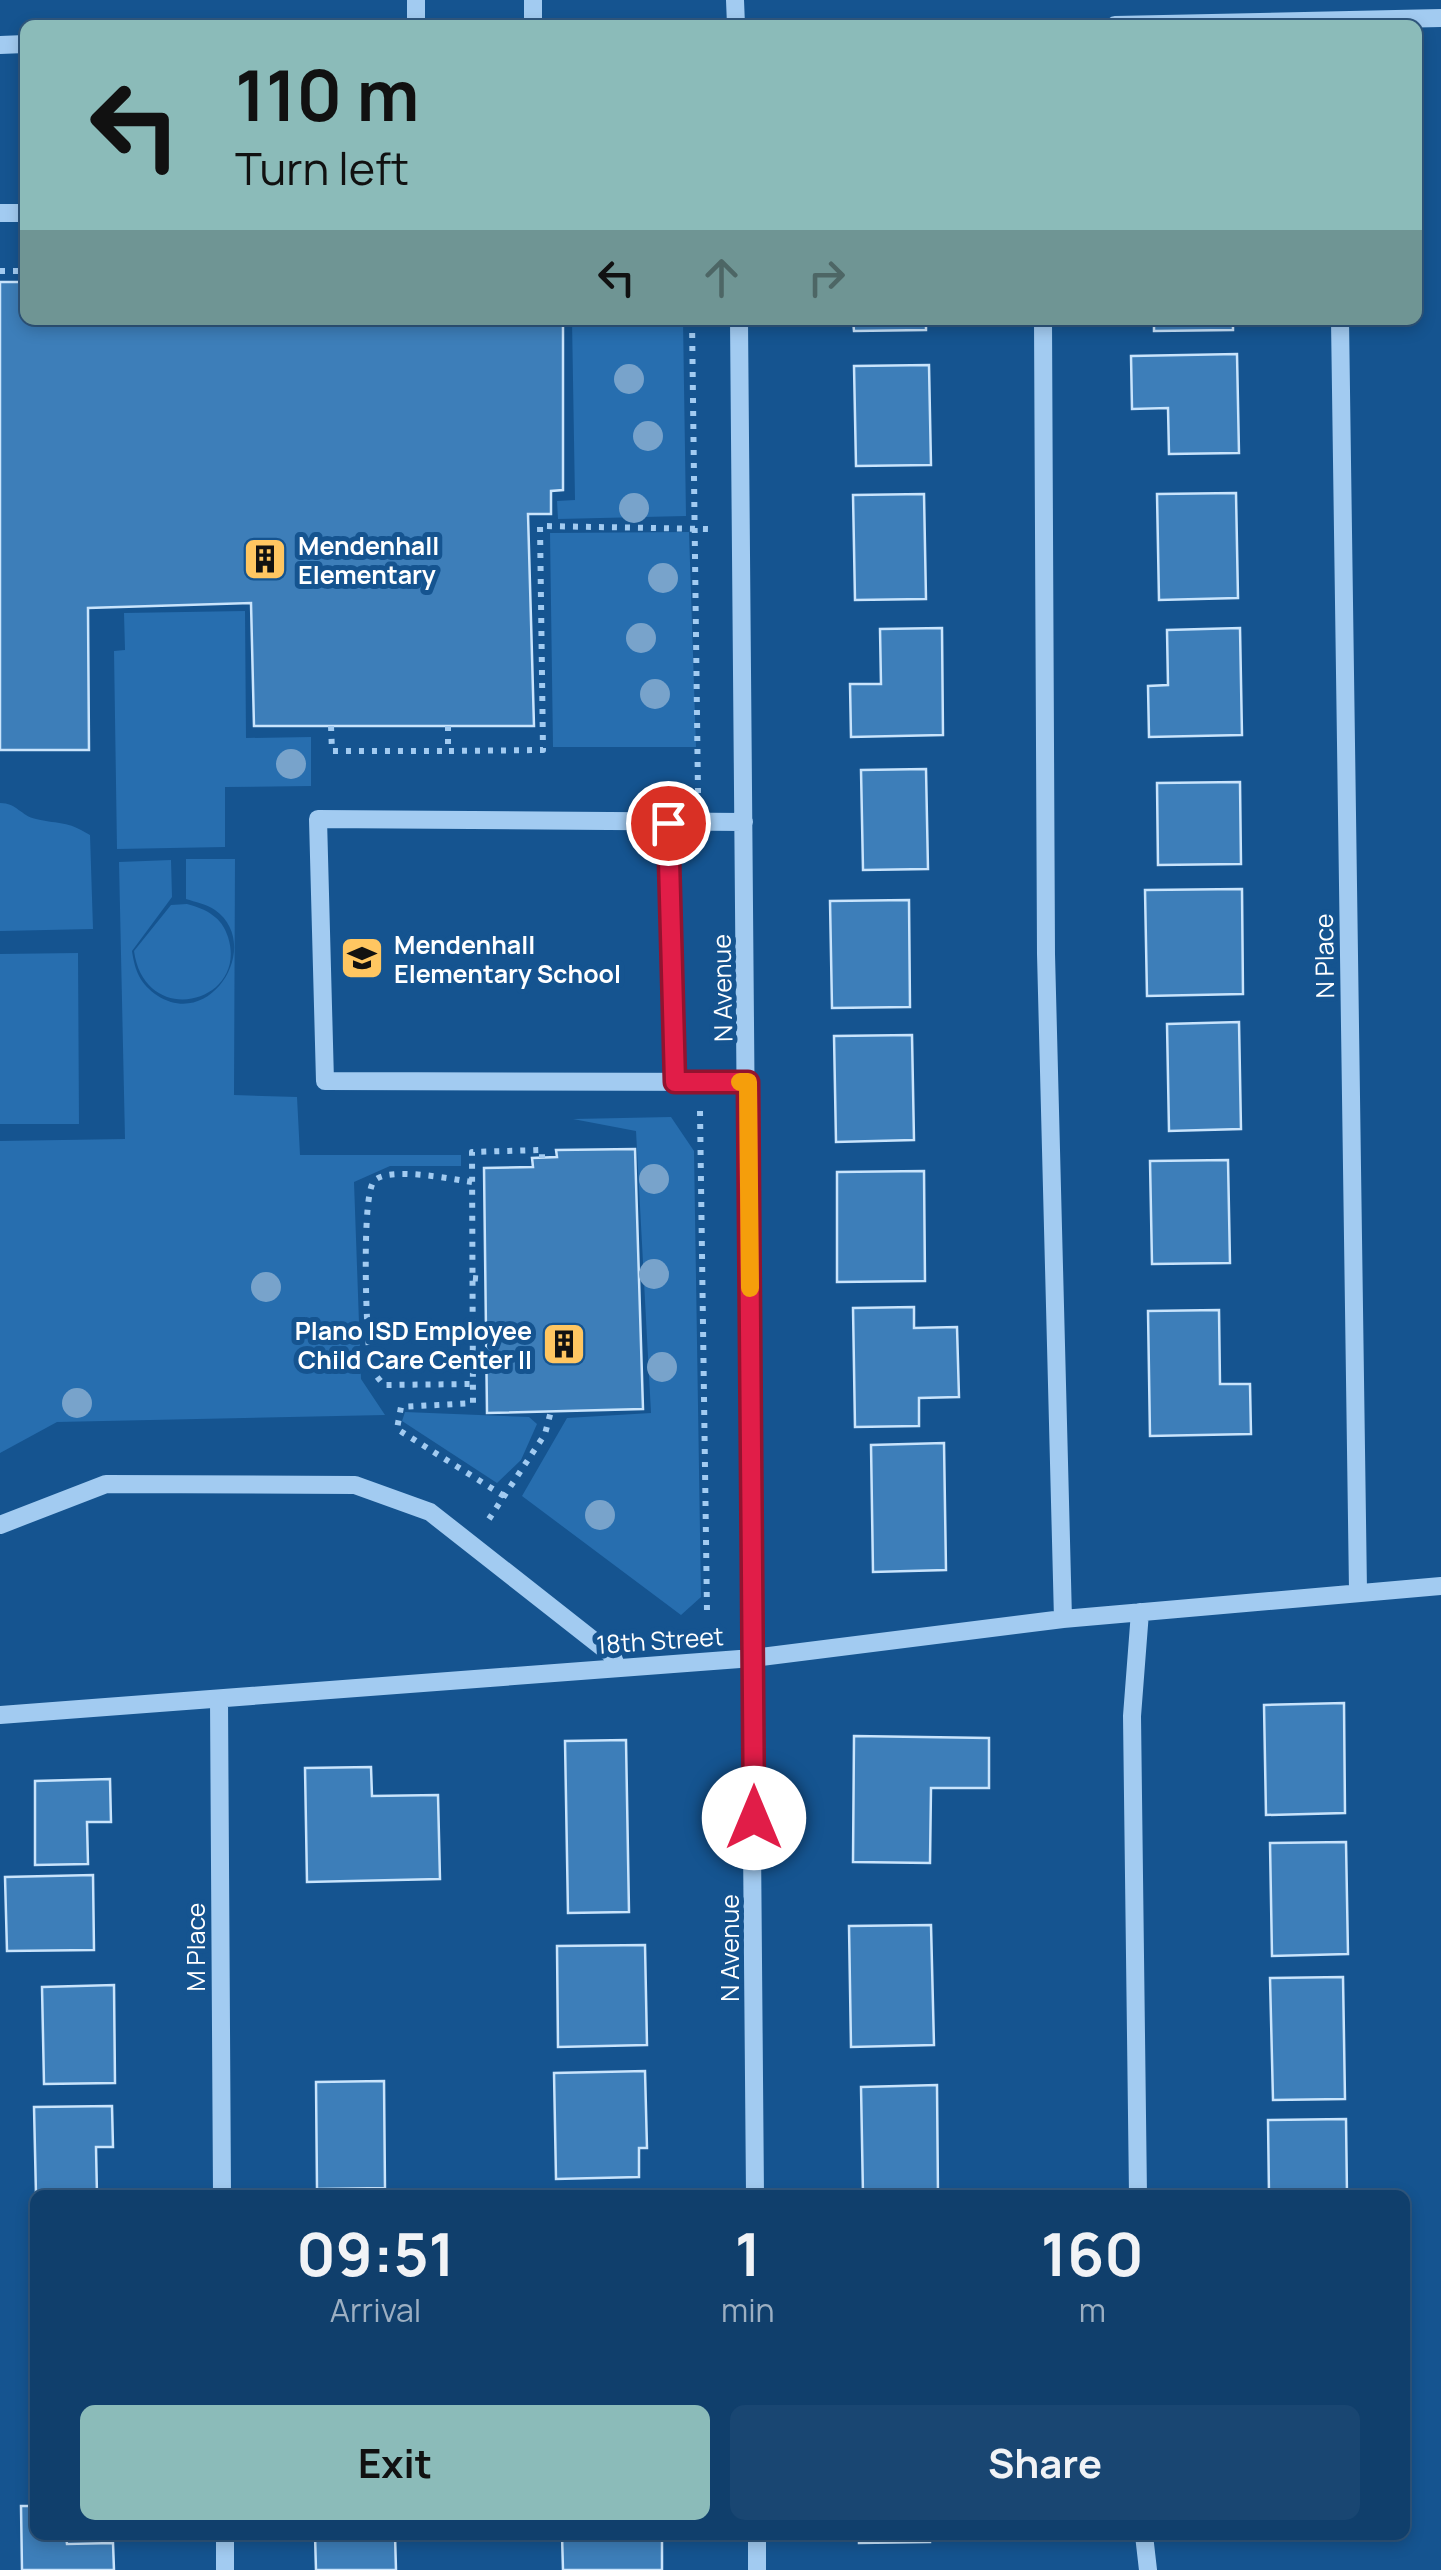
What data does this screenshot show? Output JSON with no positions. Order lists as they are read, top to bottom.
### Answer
{
  "streets": {
    "street": [
      "N Place",
      "N Avenue",
      "18th Street",
      "M Place"
    ]
  },
  "crossings": [
    ["N Place", "18th Street"],
    ["N Avenue", "18th Street"],
    ["18th Street", "M Place"]
  ],
  "places": {
    "building": ["Mendenhall Elementary", "Plano ISD Employee Child Care Center II"],
    "school or university": ["Mendenhall Elementary School"]
  },
  "page": {
    "turn": ["110 m", "Turn left"],
    "eta": [
      "09:51",
      "Arrival",
      "1",
      "min",
      "160",
      "m"
    ],
    "buttons": ["Exit", "Share"]
  }
}
